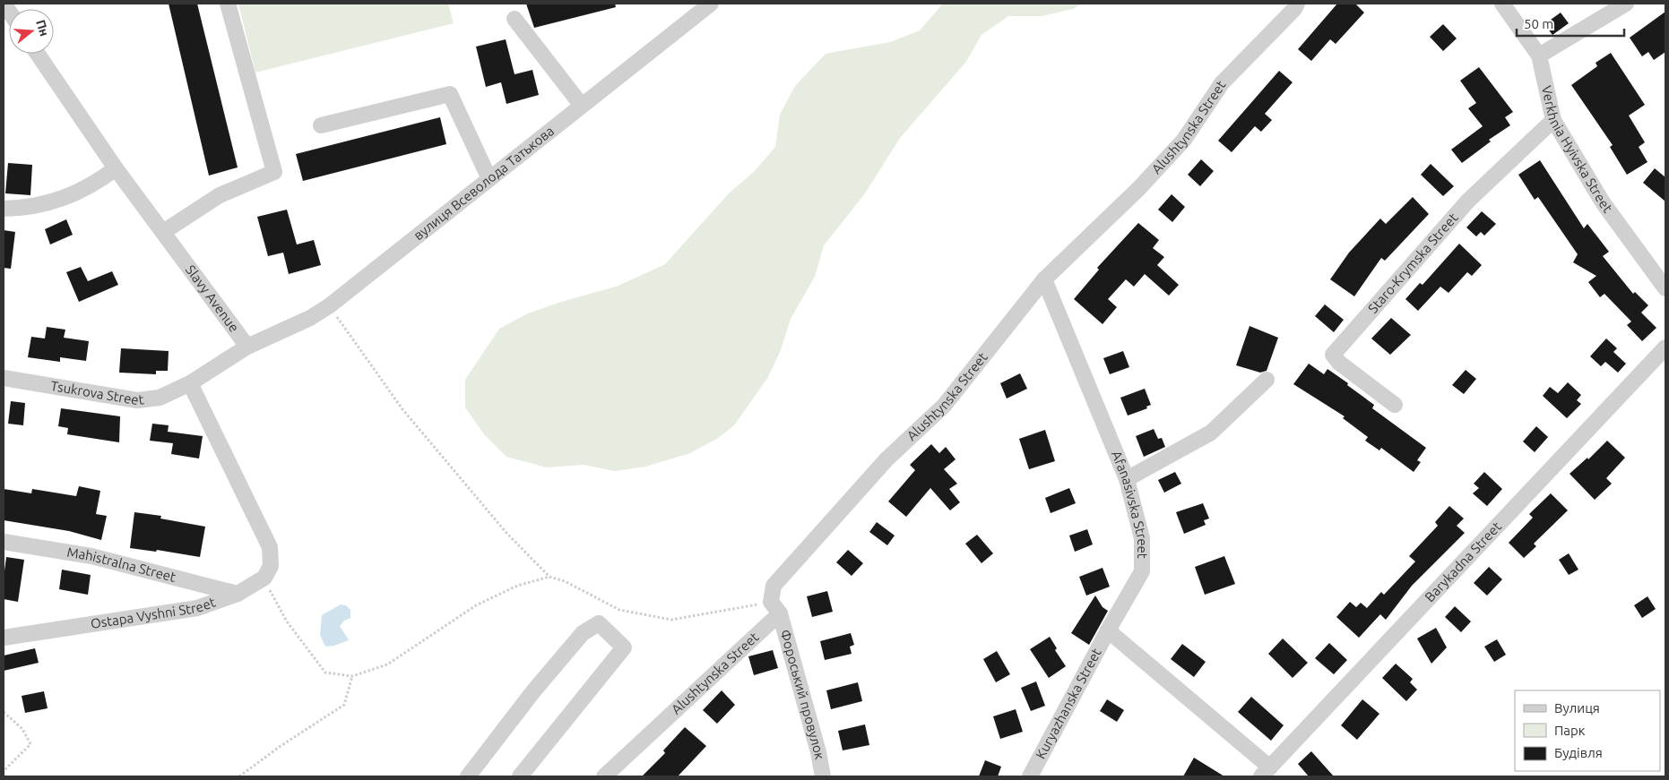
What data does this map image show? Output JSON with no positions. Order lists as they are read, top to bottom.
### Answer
{
  "streets": {
    "street": [
      "Alushtynska Street",
      "Verkhnia Hyivska Street",
      "вулиця Всеволода Татькова",
      "Staro-Krymska Street",
      "Slavy Avenue",
      "Tsukrova Street",
      "Afanasivska Street",
      "Barykadna Street",
      "Mahistralna Street",
      "Ostapa Vyshni Street",
      "Фороський провулок",
      "Kuryazhanska Street"
    ]
  },
  "crossings": [
    ["Alushtynska Street", "Afanasivska Street"],
    ["Alushtynska Street", "Фороський провулок"],
    ["Verkhnia Hyivska Street", "Staro-Krymska Street"],
    ["вулиця Всеволода Татькова", "Slavy Avenue"],
    ["Afanasivska Street", "Kuryazhanska Street"],
    ["Mahistralna Street", "Ostapa Vyshni Street"]
  ],
  "legend": ["Вулиця", "Парк", "Будівля"],
  "scale_bar": "50 m",
  "north": "right"
}
